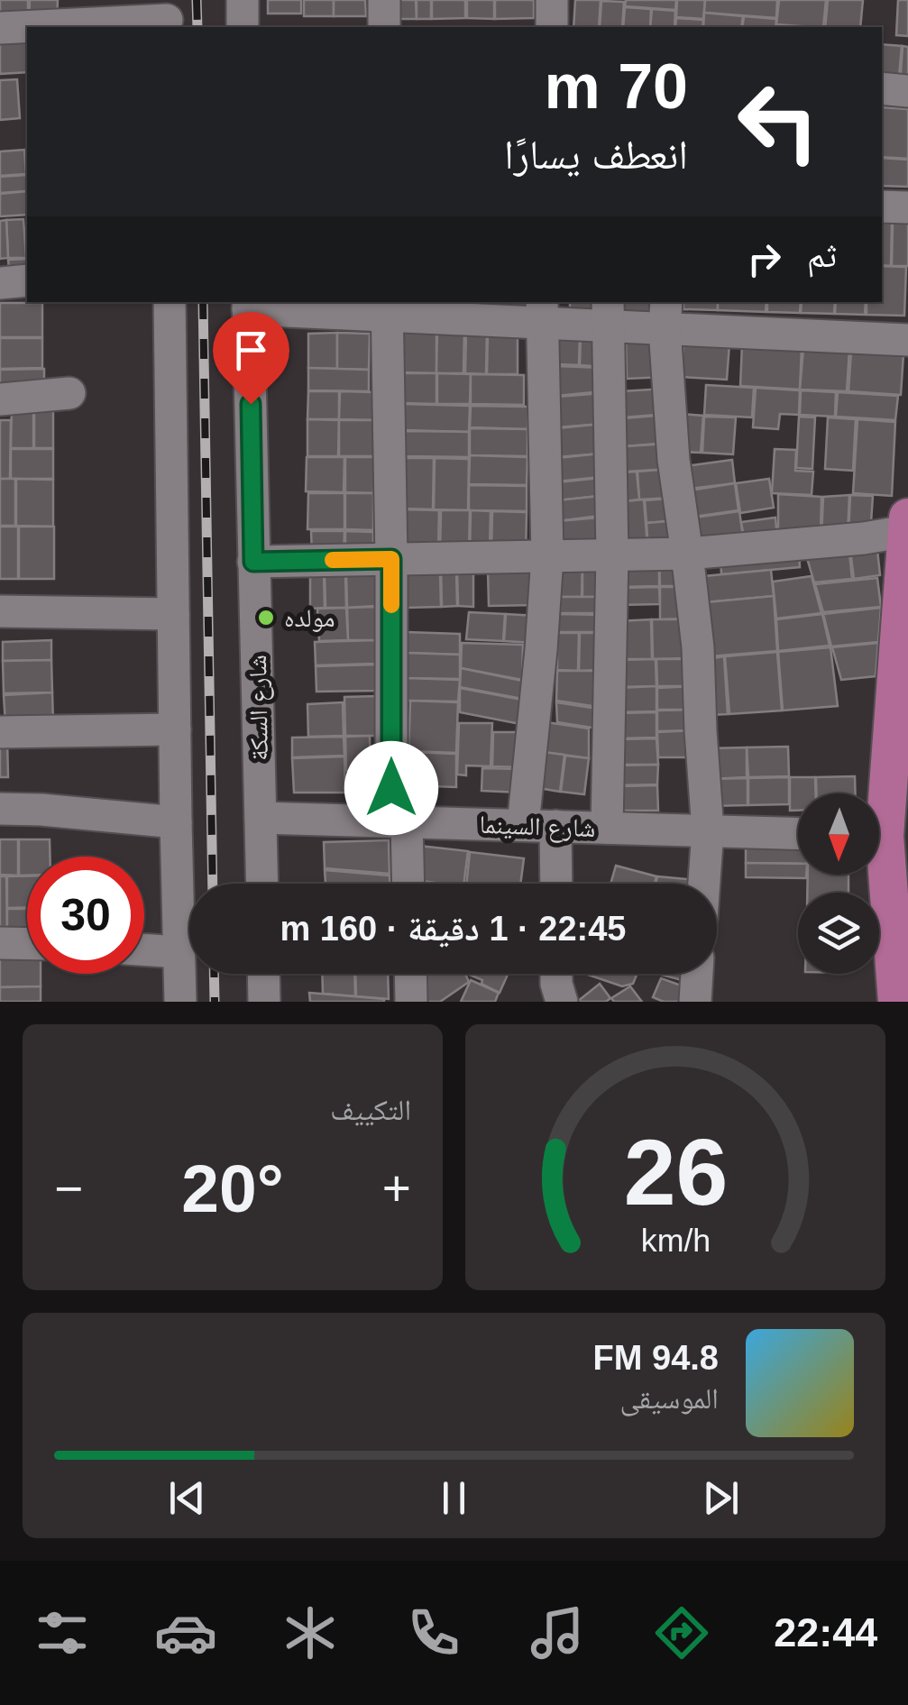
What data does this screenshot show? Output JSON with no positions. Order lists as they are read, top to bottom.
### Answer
{
  "streets": {
    "street": ["شارع السكة", "شارع السينما"]
  },
  "crossings": [
    ["شارع السكة", "شارع السينما"]
  ],
  "places": ["مولده"],
  "north": "bottom",
  "page": {
    "turn": ["70 m", "انعطف يسارًا"],
    "then": "ثم",
    "limit": "30",
    "trip": "22:45 · 1 دقيقة · 160 m",
    "tile": "التكييف",
    "heat": ["−", "20°", "+"],
    "song": ["94.8 FM", "الموسيقى"],
    "tabs": "22:44",
    "gauge": ["26", "km/h"]
  }
}
